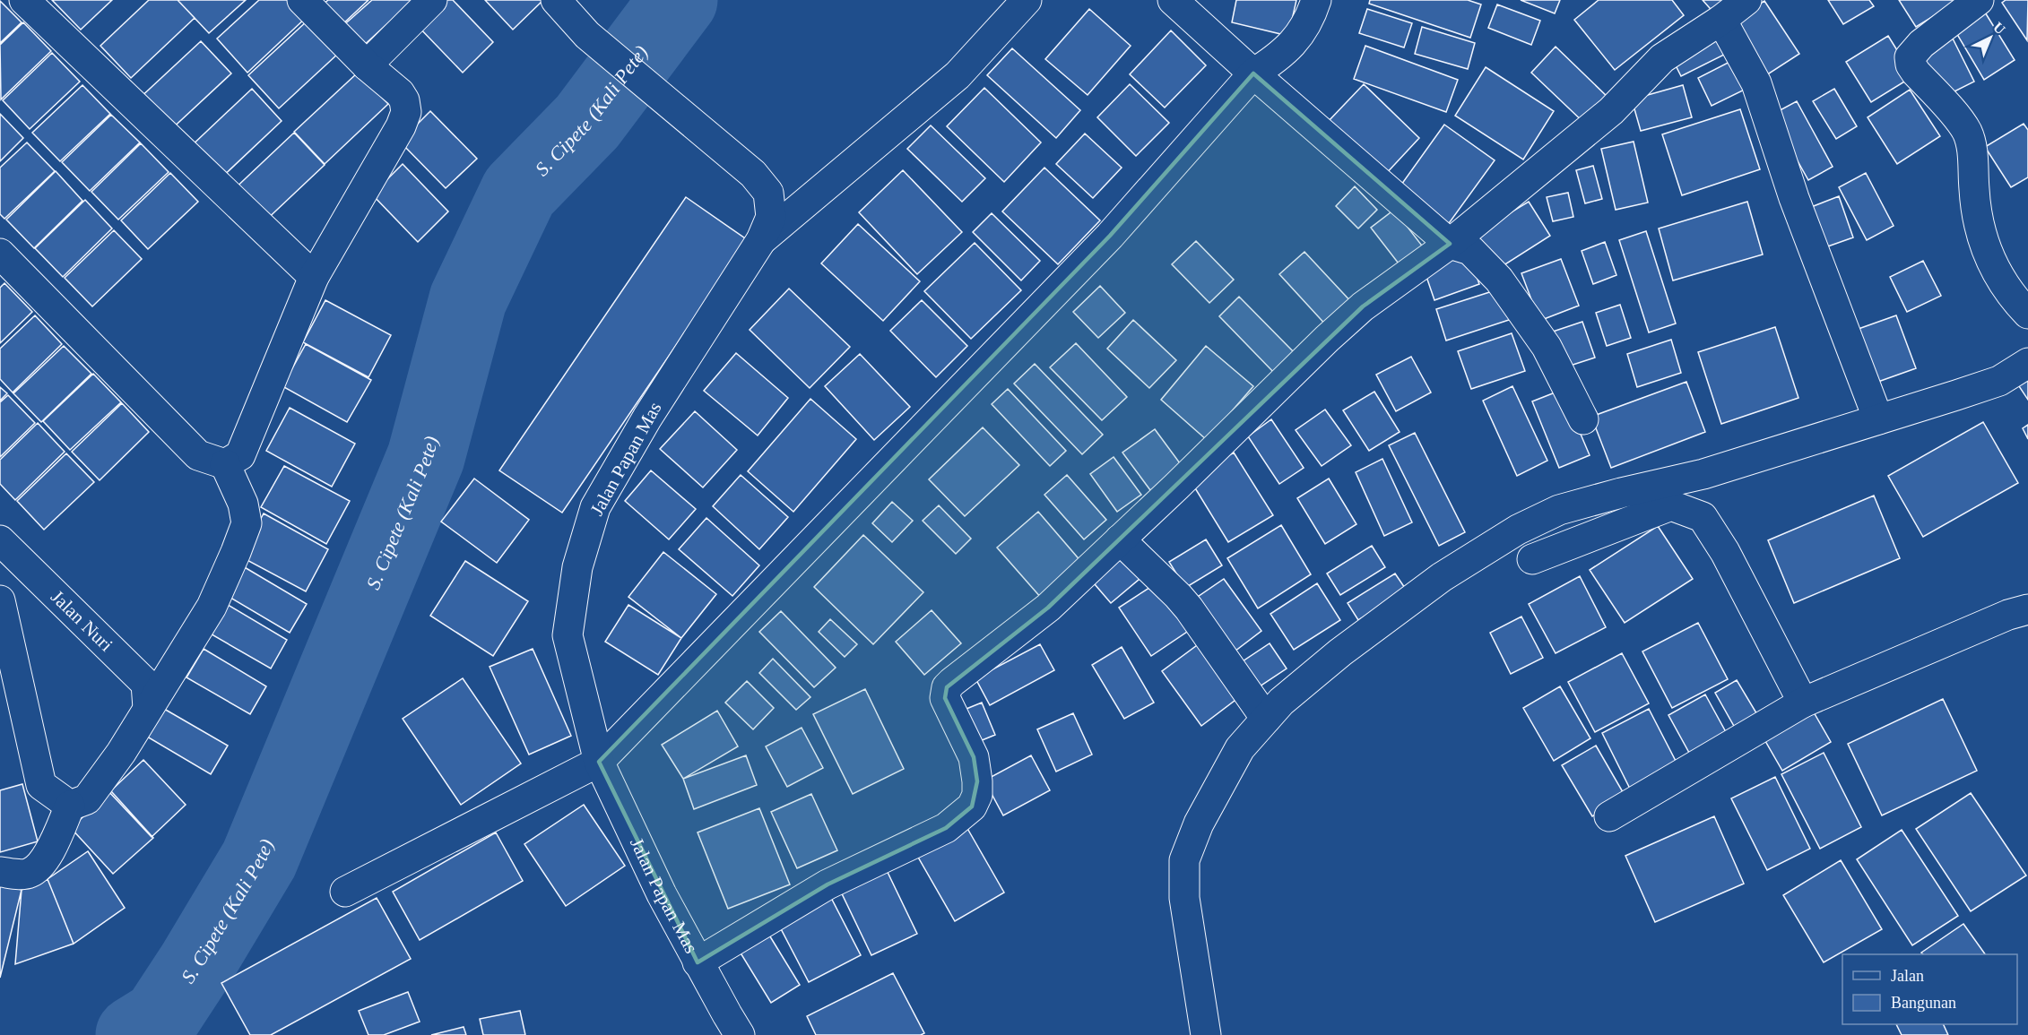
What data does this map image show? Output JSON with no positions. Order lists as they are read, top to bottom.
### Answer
{
  "streets": {
    "street": ["Jalan Papan Mas", "Jalan Nuri"]
  },
  "water": ["S. Cipete (Kali Pete)"],
  "legend": ["Jalan", "Bangunan"],
  "north": "top right"
}
